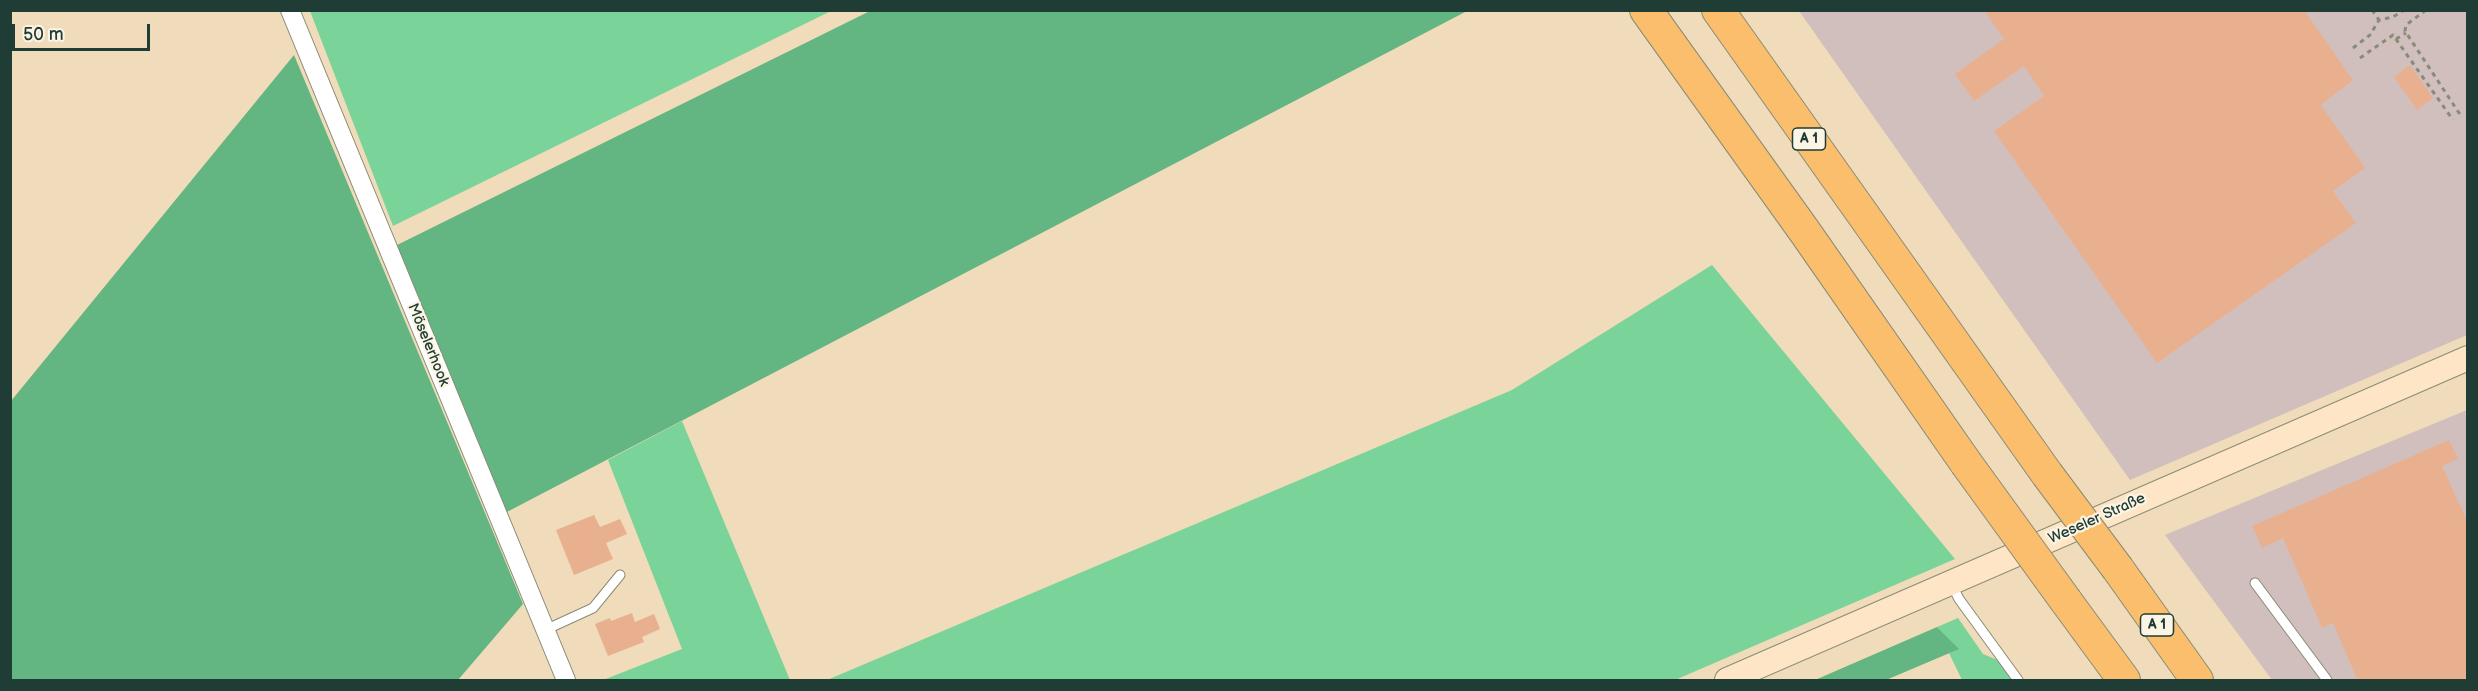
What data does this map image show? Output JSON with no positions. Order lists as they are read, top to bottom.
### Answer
{
  "streets": {
    "highway": ["A 1"],
    "main road": ["Weseler Straße"],
    "street": ["Möselerhook"]
  },
  "scale_bar": "50 m"
}
